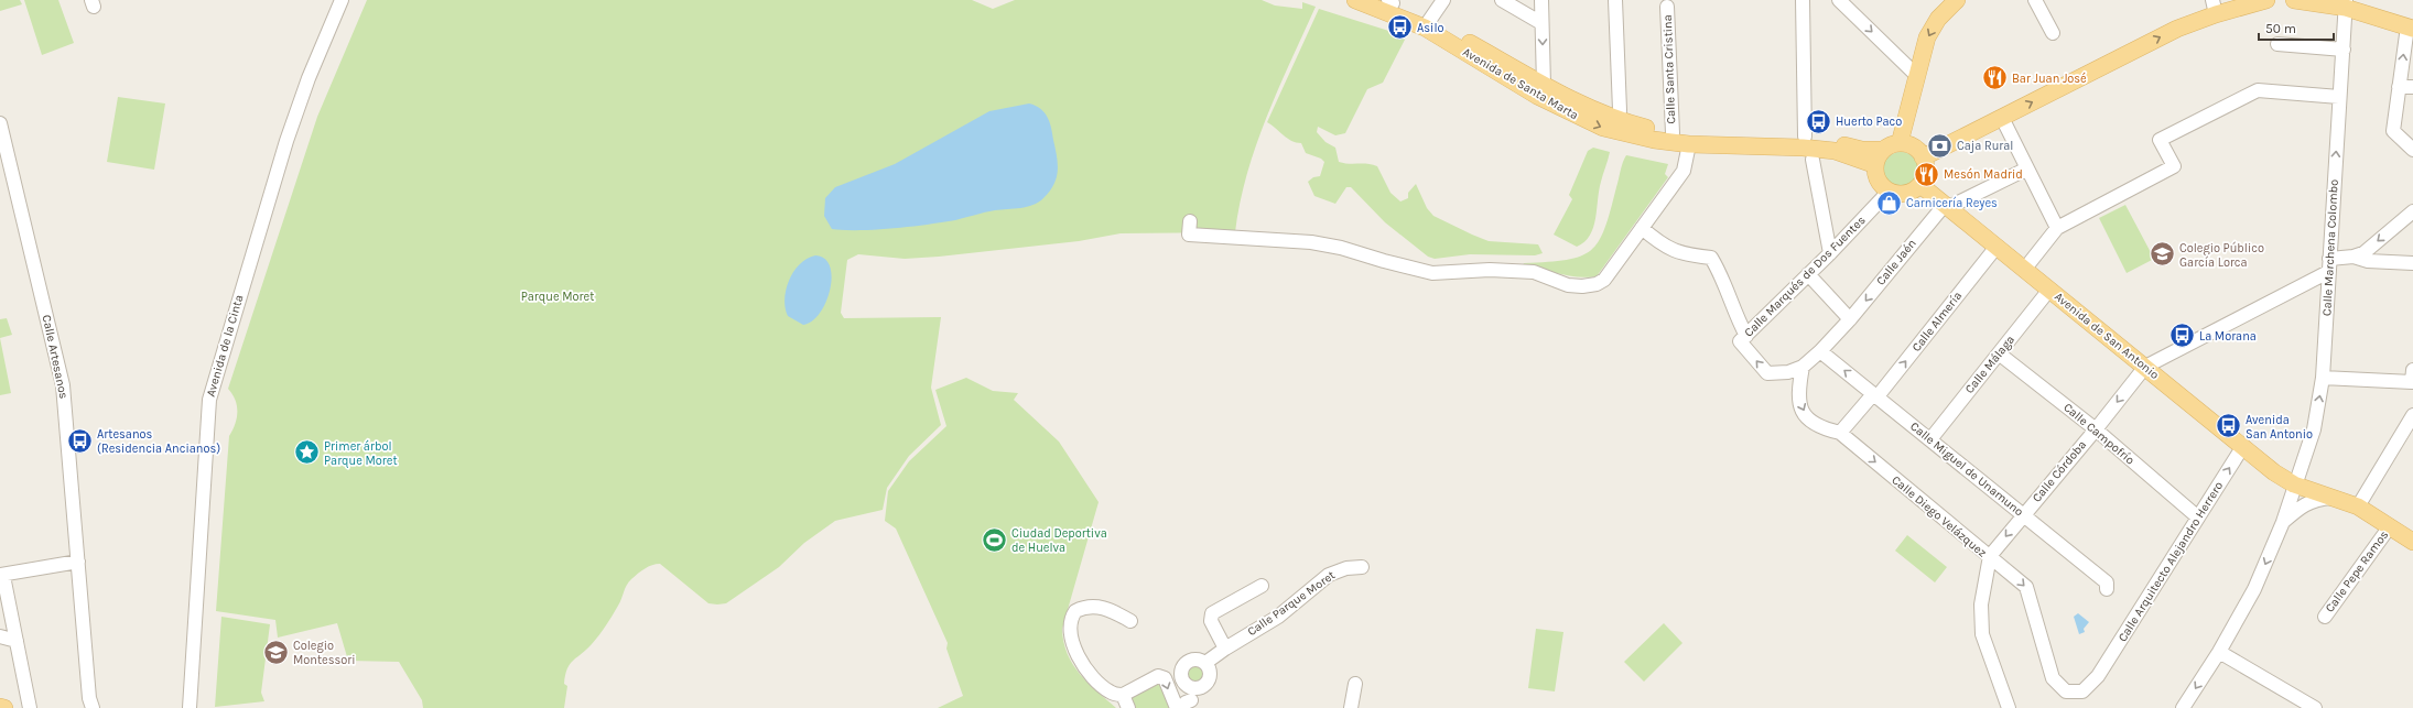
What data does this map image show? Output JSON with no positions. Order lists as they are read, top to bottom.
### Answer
{
  "streets": {
    "main road": ["Avenida de Santa Marta", "Avenida de San Antonio"],
    "street": [
      "Calle Santa Cristina",
      "Calle Marchena Colombo",
      "Calle Jaén",
      "Calle Marqués de Dos Fuentes",
      "Calle Almería",
      "Avenida de la Cinta",
      "Calle Artesanos",
      "Calle Málaga",
      "Calle Campofrío",
      "Calle Miguel de Unamuno",
      "Calle Córdoba",
      "Calle Diego Velázquez",
      "Calle Arquitecto Alejandro Herrero",
      "Calle Pepe Ramos",
      "Calle Parque Moret"
    ]
  },
  "crossings": [
    ["Calle Santa Cristina", "Avenida de Santa Marta"],
    ["Avenida de Santa Marta", "Calle Marqués de Dos Fuentes"],
    ["Avenida de Santa Marta", "Avenida de San Antonio"],
    ["Calle Marchena Colombo", "Avenida de San Antonio"],
    ["Calle Jaén", "Avenida de San Antonio"],
    ["Calle Jaén", "Calle Miguel de Unamuno"],
    ["Calle Jaén", "Calle Diego Velázquez"],
    ["Calle Marqués de Dos Fuentes", "Avenida de San Antonio"],
    ["Calle Almería", "Avenida de San Antonio"],
    ["Calle Almería", "Calle Miguel de Unamuno"],
    ["Calle Almería", "Calle Diego Velázquez"],
    ["Avenida de San Antonio", "Calle Málaga"],
    ["Avenida de San Antonio", "Calle Córdoba"],
    ["Avenida de San Antonio", "Calle Arquitecto Alejandro Herrero"],
    ["Avenida de San Antonio", "Calle Pepe Ramos"],
    ["Calle Málaga", "Calle Campofrío"],
    ["Calle Málaga", "Calle Miguel de Unamuno"],
    ["Calle Campofrío", "Calle Córdoba"],
    ["Calle Campofrío", "Calle Arquitecto Alejandro Herrero"],
    ["Calle Miguel de Unamuno", "Calle Córdoba"],
    ["Calle Córdoba", "Calle Diego Velázquez"],
    ["Calle Córdoba", "Calle Arquitecto Alejandro Herrero"],
    ["Calle Diego Velázquez", "Calle Arquitecto Alejandro Herrero"]
  ],
  "one_way": [
    "Calle Jaén",
    "Calle Almería",
    "Calle Córdoba",
    "Calle Diego Velázquez"
  ],
  "parks": ["Parque Moret"],
  "places": {
    "bus stop": [
      "Asilo",
      "Huerto Paco",
      "La Morana",
      "Avenida San Antonio",
      "Artesanos (Residencia Ancianos)"
    ],
    "restaurant": ["Bar Juan José", "Mesón Madrid"],
    "bank": ["Caja Rural"],
    "shop": ["Carnicería Reyes"],
    "school or university": ["Colegio Público García Lorca", "Colegio Montessori"],
    "place": ["Primer árbol Parque Moret"],
    "sports": ["Ciudad Deportiva de Huelva"]
  },
  "scale_bar": "50 m"
}
